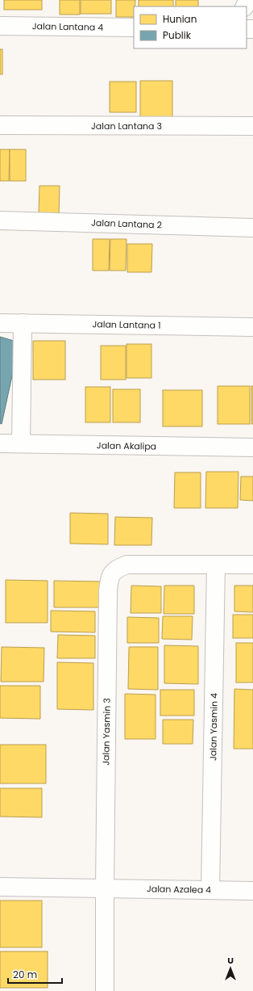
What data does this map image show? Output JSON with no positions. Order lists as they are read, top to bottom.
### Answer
{
  "streets": {
    "street": [
      "Jalan Lantana 4",
      "Jalan Lantana 3",
      "Jalan Lantana 2",
      "Jalan Lantana 1",
      "Jalan Akalipa",
      "Jalan Yasmin 4",
      "Jalan Yasmin 3",
      "Jalan Azalea 4"
    ]
  },
  "crossings": [
    ["Jalan Yasmin 4", "Jalan Yasmin 3"],
    ["Jalan Yasmin 4", "Jalan Azalea 4"],
    ["Jalan Yasmin 3", "Jalan Azalea 4"]
  ],
  "legend": ["Hunian", "Publik"],
  "scale_bar": "20 m",
  "north": "top"
}
